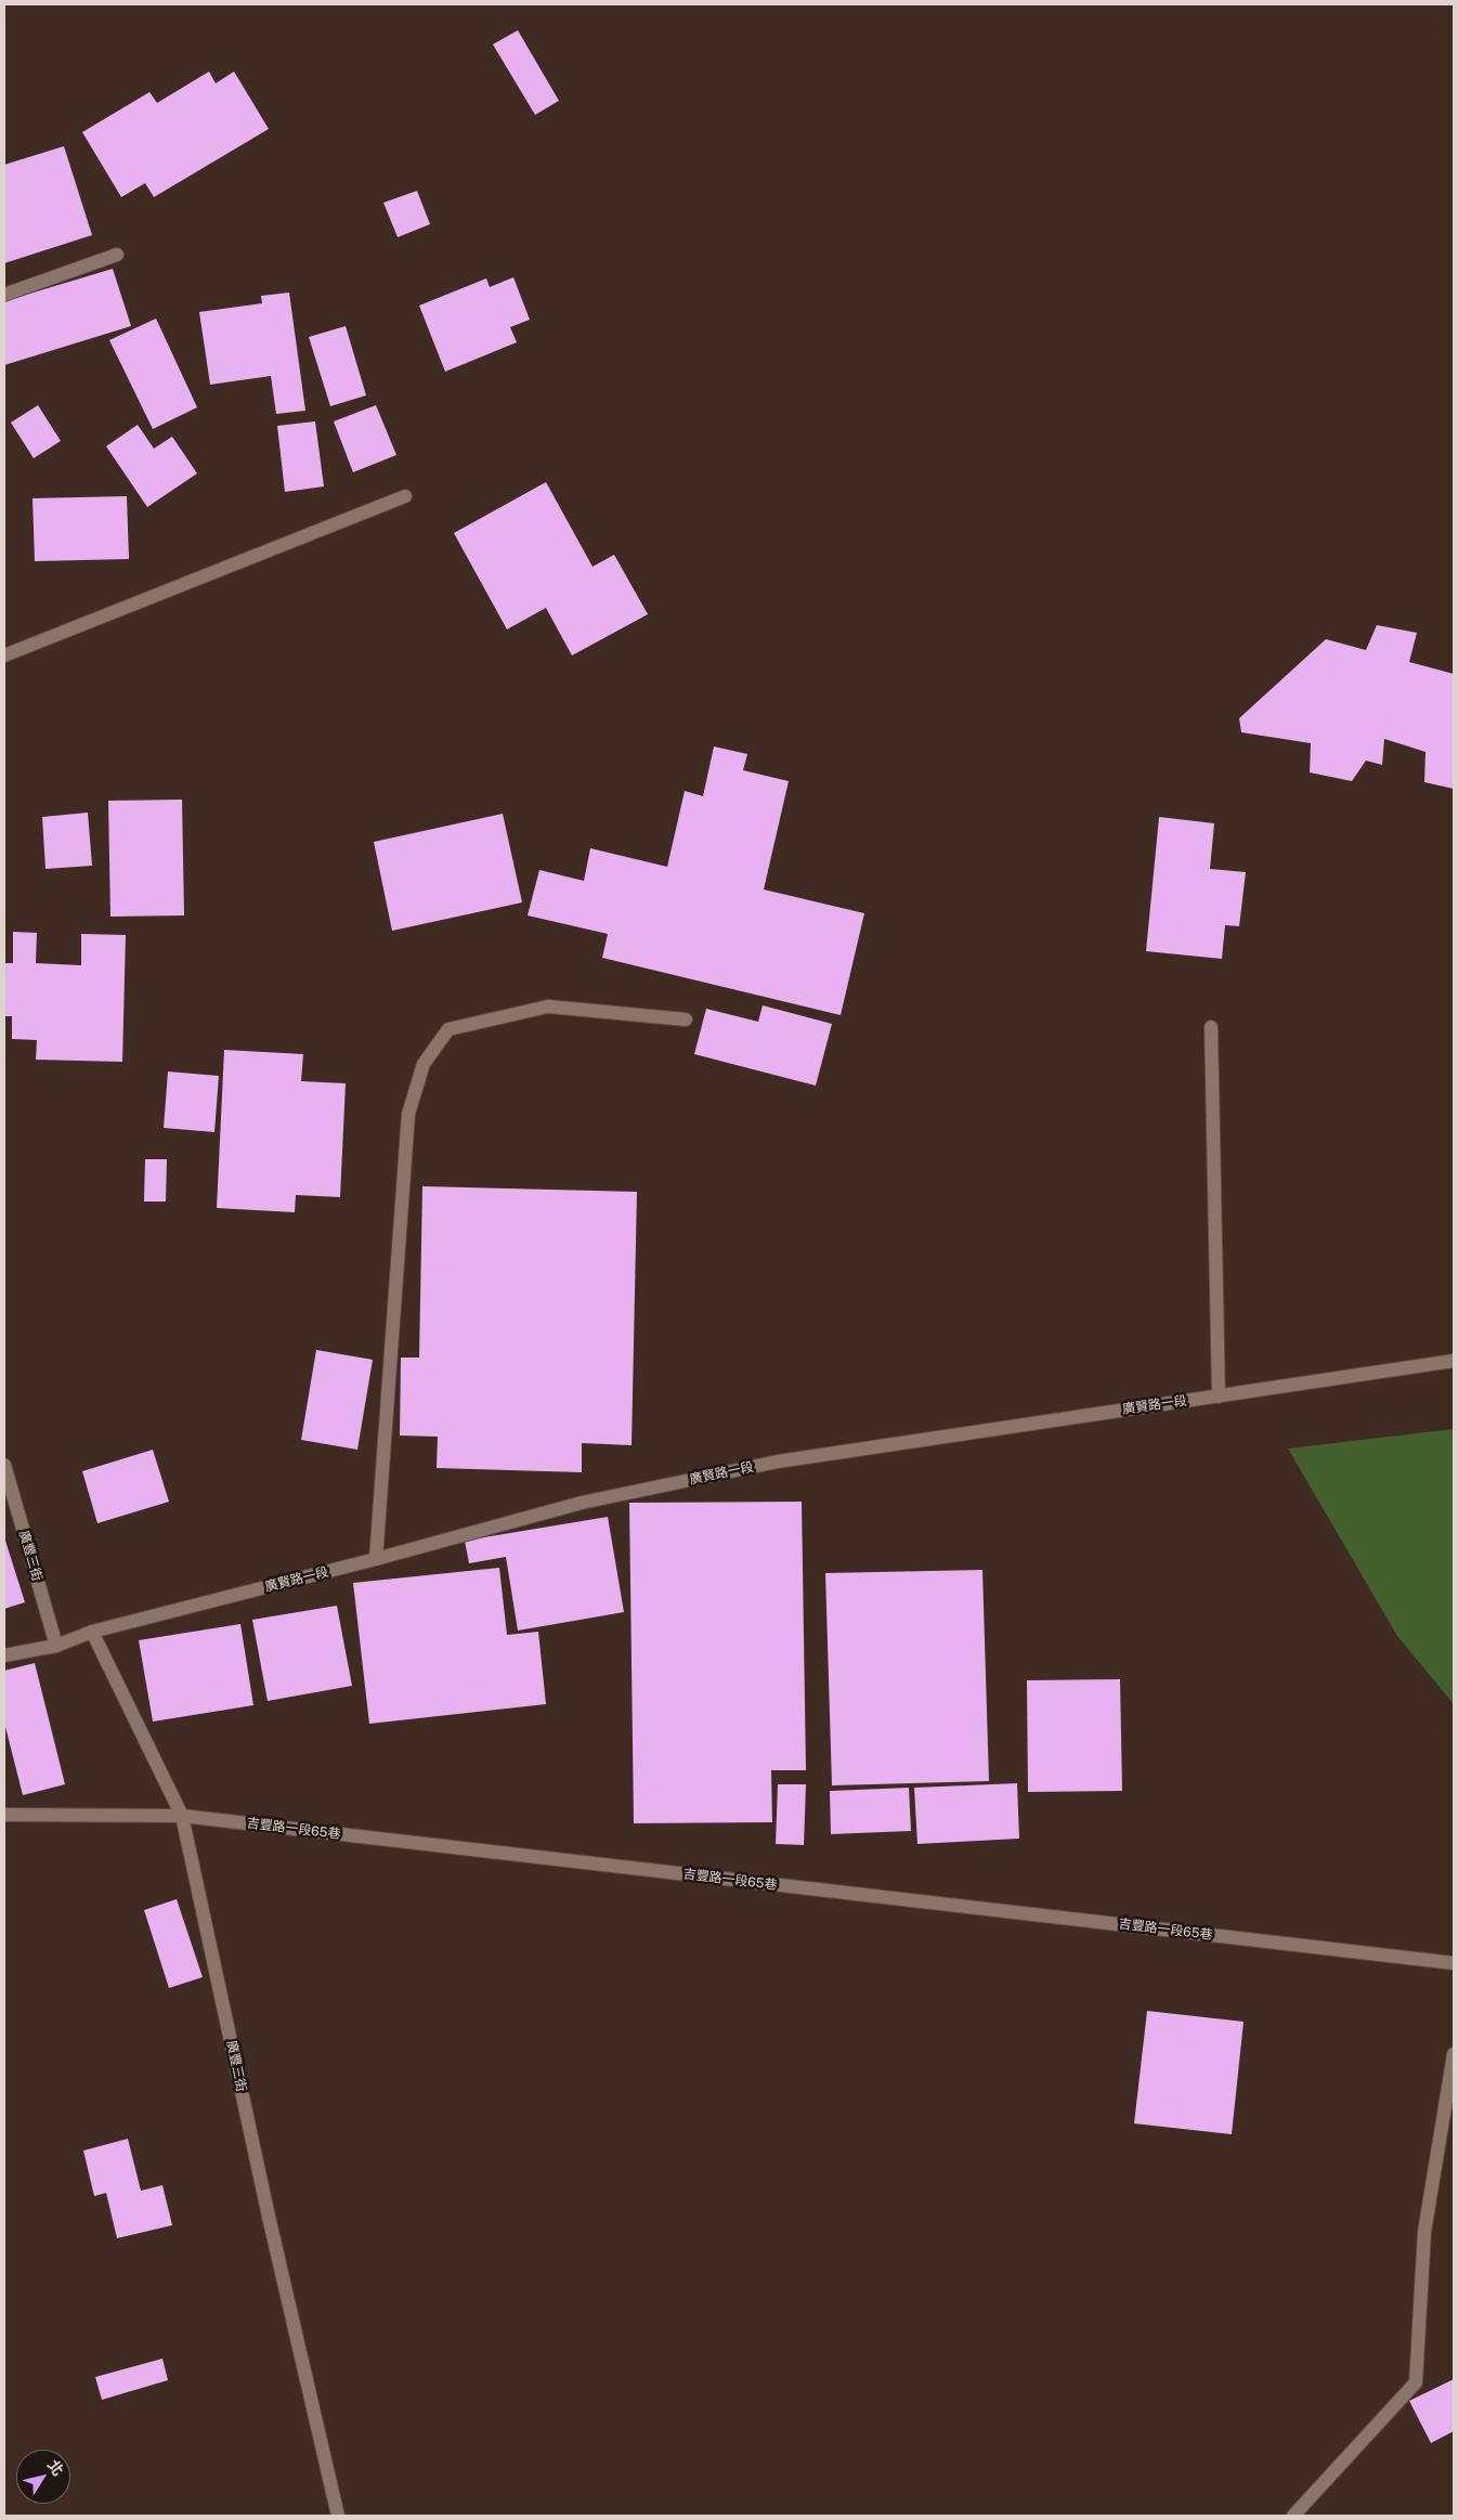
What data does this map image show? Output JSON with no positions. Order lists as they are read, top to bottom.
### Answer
{
  "streets": {
    "street": ["廣賢路一段", "廣豐三街", "吉豐路一段65巷"]
  },
  "crossings": [
    ["廣賢路一段", "廣豐三街"],
    ["廣豐三街", "吉豐路一段65巷"]
  ],
  "north": "top right"
}
